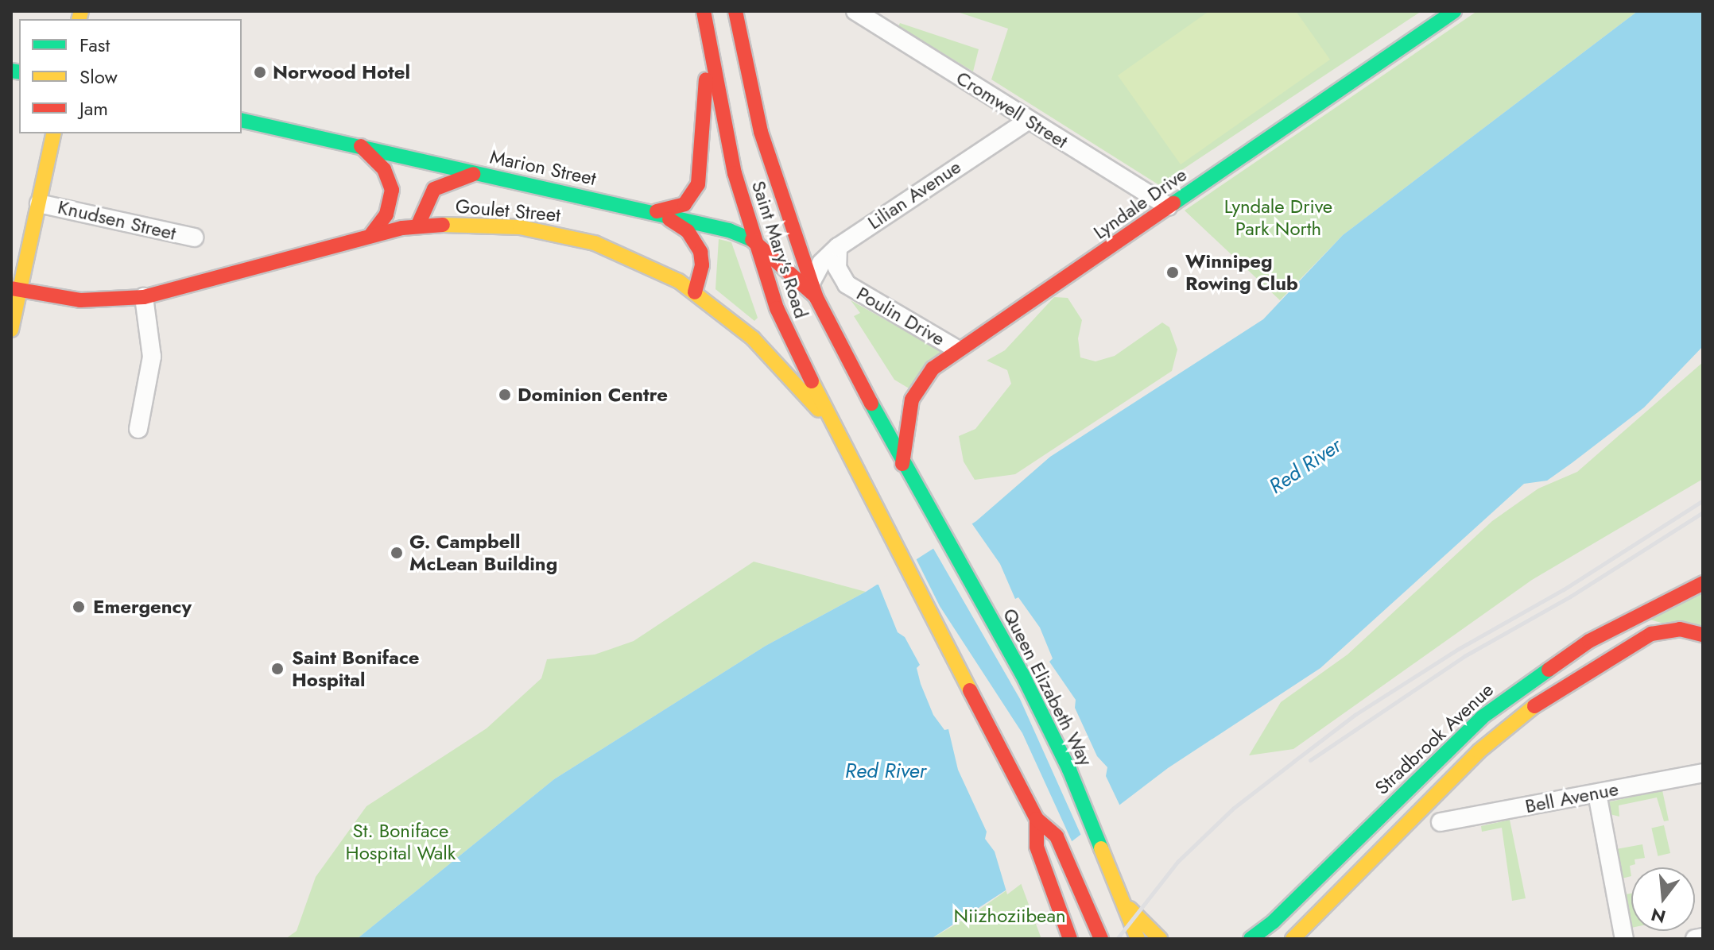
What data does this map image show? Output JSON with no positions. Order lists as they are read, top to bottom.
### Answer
{
  "streets": {
    "main road": [
      "Marion Street",
      "Lyndale Drive",
      "Goulet Street",
      "Saint Mary's Road",
      "Queen Elizabeth Way",
      "Stradbrook Avenue"
    ],
    "street": [
      "Cromwell Street",
      "Lilian Avenue",
      "Knudsen Street",
      "Poulin Drive",
      "Bell Avenue"
    ]
  },
  "crossings": [
    ["Cromwell Street", "Lilian Avenue"],
    ["Cromwell Street", "Lyndale Drive"],
    ["Marion Street", "Lilian Avenue"],
    ["Marion Street", "Saint Mary's Road"],
    ["Lilian Avenue", "Saint Mary's Road"],
    ["Lilian Avenue", "Poulin Drive"],
    ["Lyndale Drive", "Saint Mary's Road"],
    ["Lyndale Drive", "Poulin Drive"],
    ["Lyndale Drive", "Queen Elizabeth Way"],
    ["Goulet Street", "Saint Mary's Road"],
    ["Saint Mary's Road", "Queen Elizabeth Way"]
  ],
  "water": ["Red River"],
  "parks": ["Lyndale Drive Park North", "St. Boniface Hospital Walk", "Niizhoziibean"],
  "places": [
    "Norwood Hotel",
    "Winnipeg Rowing Club",
    "Dominion Centre",
    "G. Campbell McLean Building",
    "Emergency",
    "Saint Boniface Hospital"
  ],
  "legend": ["Fast", "Slow", "Jam"],
  "north": "bottom"
}
